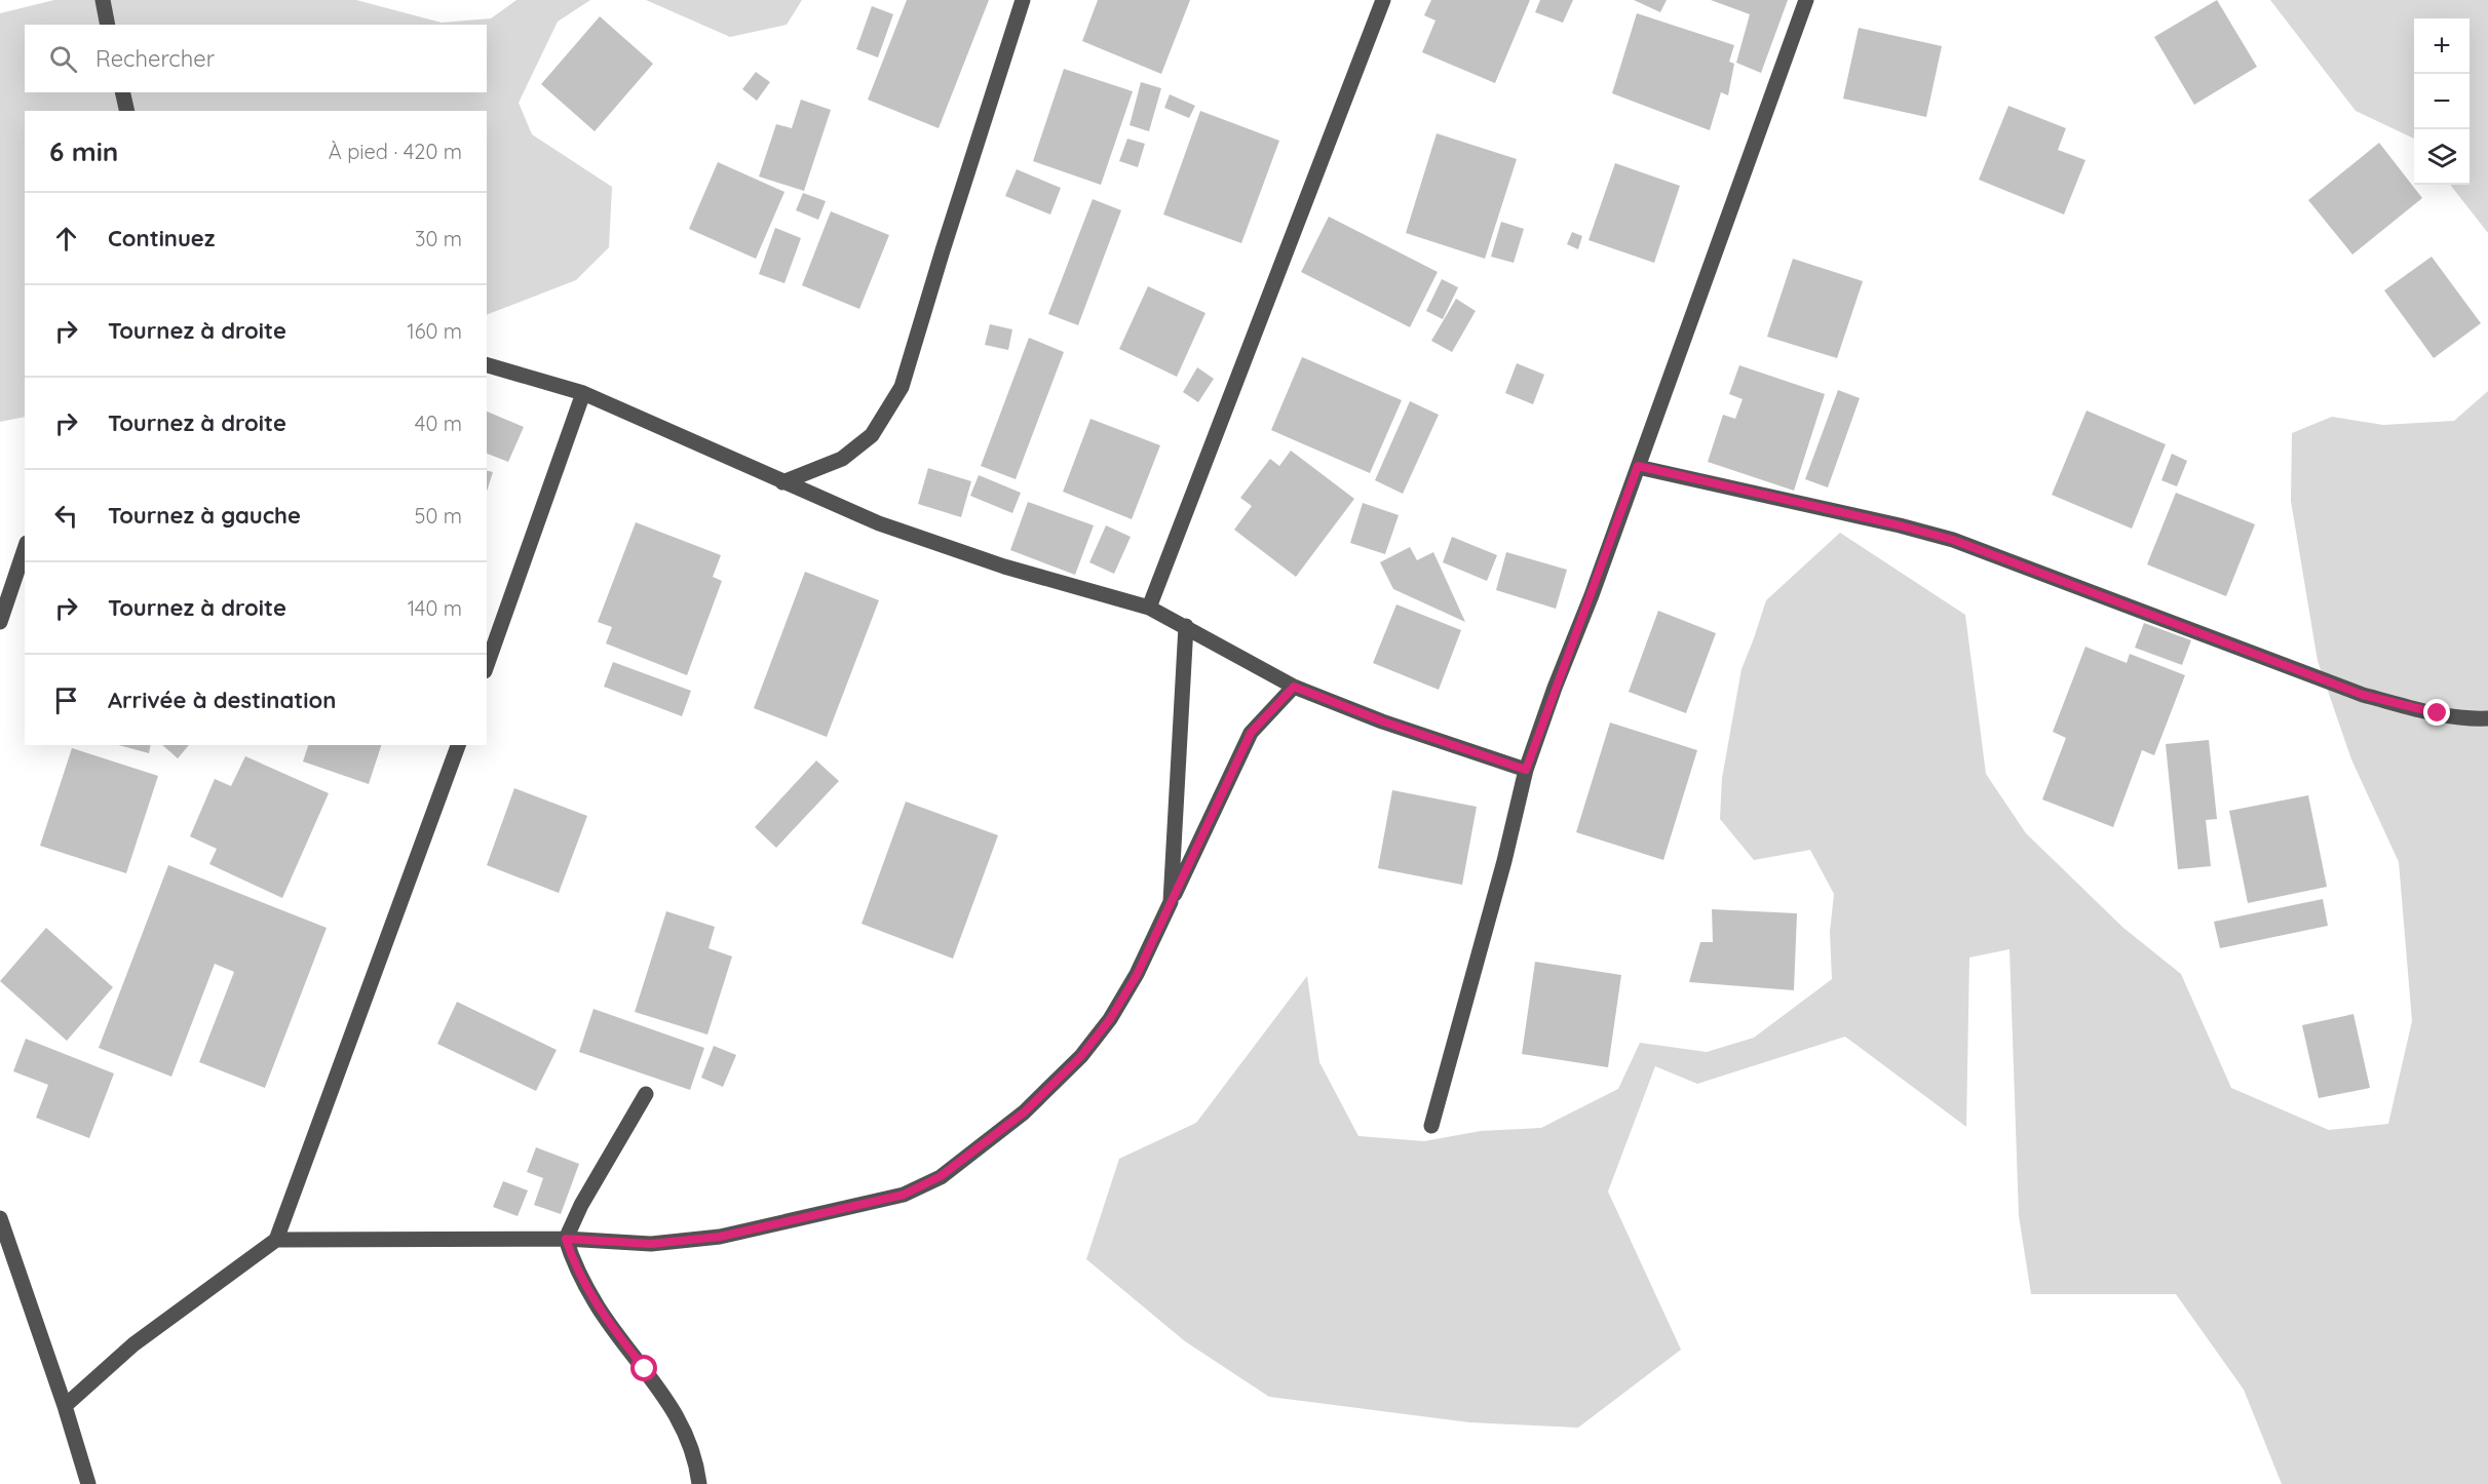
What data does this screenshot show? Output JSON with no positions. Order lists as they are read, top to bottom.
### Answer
{
  "page": {
    "map_buttons": ["+", "−"],
    "search": "Rechercher",
    "heading": ["6 min", "À pied · 420 m"],
    "list": [
      ["Continuez", "30 m"],
      ["Tournez à droite", "160 m"],
      ["Tournez à droite", "40 m"],
      ["Tournez à gauche", "50 m"],
      ["Tournez à droite", "140 m"],
      "Arrivée à destination"
    ]
  }
}
